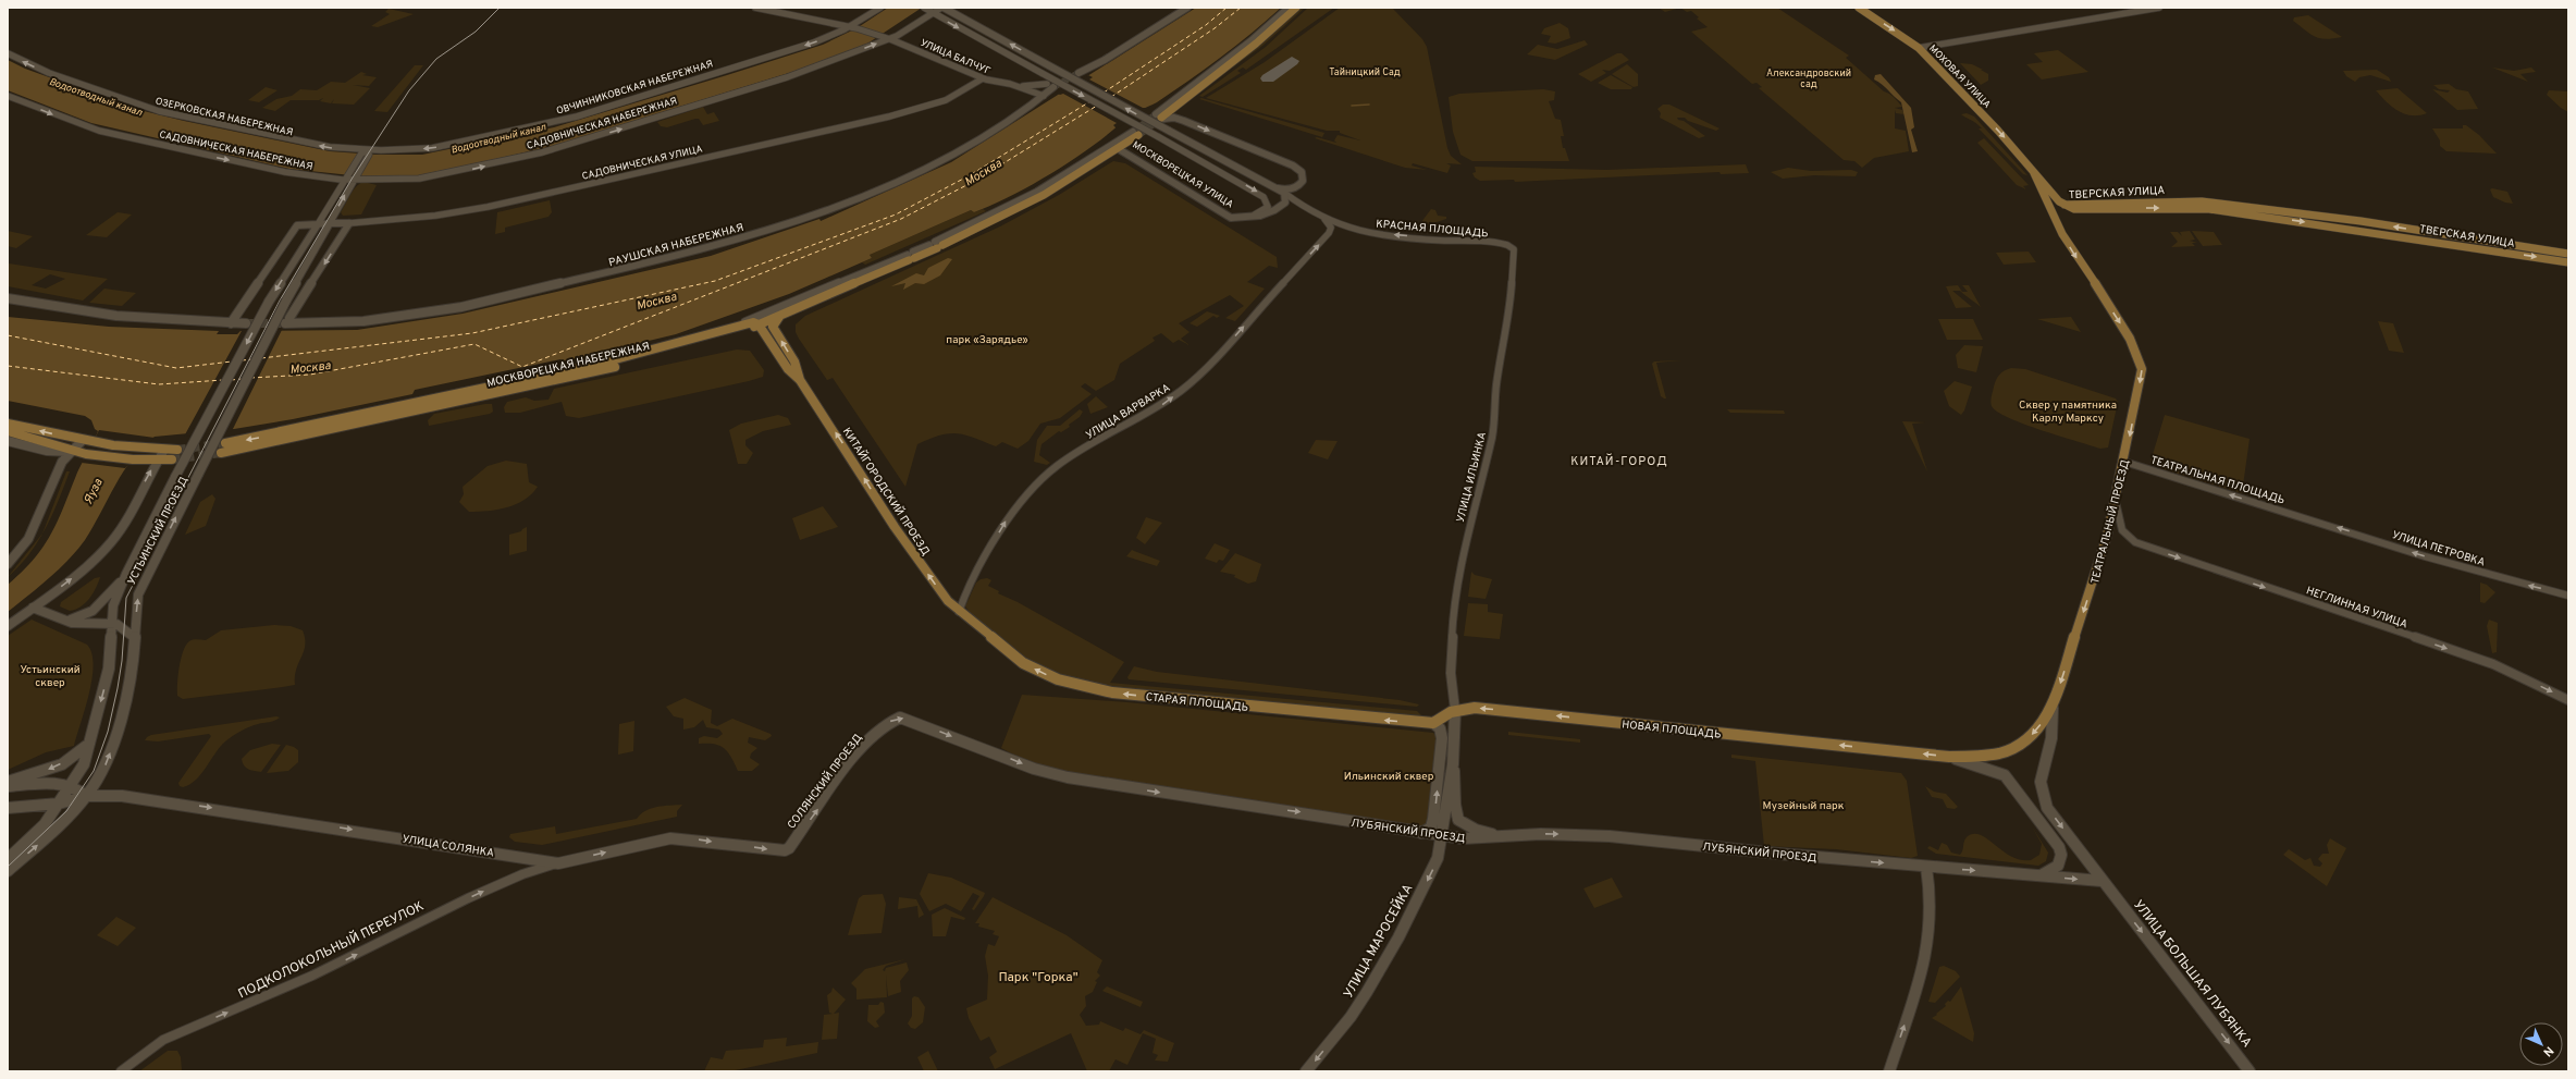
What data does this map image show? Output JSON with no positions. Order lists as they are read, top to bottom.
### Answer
{
  "streets": {
    "main road": [
      "МОХОВАЯ УЛИЦА",
      "САДОВНИЧЕСКАЯ УЛИЦА",
      "МОСКВОРЕЦКАЯ УЛИЦА",
      "ТВЕРСКАЯ УЛИЦА",
      "РАУШСКАЯ НАБЕРЕЖНАЯ",
      "МОСКВОРЕЦКАЯ НАБЕРЕЖНАЯ",
      "КИТАЙГОРОДСКИЙ ПРОЕЗД",
      "ТЕАТРАЛЬНЫЙ ПРОЕЗД",
      "УСТЬИНСКИЙ ПРОЕЗД",
      "СТАРАЯ ПЛОЩАДЬ",
      "НОВАЯ ПЛОЩАДЬ",
      "СОЛЯНСКИЙ ПРОЕЗД",
      "ЛУБЯНСКИЙ ПРОЕЗД",
      "УЛИЦА СОЛЯНКА",
      "УЛИЦА МАРОСЕЙКА",
      "УЛИЦА БОЛЬШАЯ ЛУБЯНКА"
    ],
    "street": [
      "УЛИЦА БАЛЧУГ",
      "ОВЧИННИКОВСКАЯ НАБЕРЕЖНАЯ",
      "ОЗЕРКОВСКАЯ НАБЕРЕЖНАЯ",
      "САДОВНИЧЕСКАЯ НАБЕРЕЖНАЯ",
      "КРАСНАЯ ПЛОЩАДЬ",
      "УЛИЦА ВАРВАРКА",
      "УЛИЦА ИЛЬИНКА",
      "ТЕАТРАЛЬНАЯ ПЛОЩАДЬ",
      "УЛИЦА ПЕТРОВКА",
      "НЕГЛИННАЯ УЛИЦА",
      "ПОДКОЛОКОЛЬНЫЙ ПЕРЕУЛОК"
    ]
  },
  "crossings": [
    ["УЛИЦА БАЛЧУГ", "ОВЧИННИКОВСКАЯ НАБЕРЕЖНАЯ"],
    ["УЛИЦА БАЛЧУГ", "САДОВНИЧЕСКАЯ НАБЕРЕЖНАЯ"],
    ["УЛИЦА БАЛЧУГ", "САДОВНИЧЕСКАЯ УЛИЦА"],
    ["УЛИЦА БАЛЧУГ", "РАУШСКАЯ НАБЕРЕЖНАЯ"],
    ["МОХОВАЯ УЛИЦА", "ТВЕРСКАЯ УЛИЦА"],
    ["МОХОВАЯ УЛИЦА", "ТЕАТРАЛЬНЫЙ ПРОЕЗД"],
    ["ОВЧИННИКОВСКАЯ НАБЕРЕЖНАЯ", "ОЗЕРКОВСКАЯ НАБЕРЕЖНАЯ"],
    ["САДОВНИЧЕСКАЯ НАБЕРЕЖНАЯ", "МОСКВОРЕЦКАЯ УЛИЦА"],
    ["САДОВНИЧЕСКАЯ УЛИЦА", "РАУШСКАЯ НАБЕРЕЖНАЯ"],
    ["САДОВНИЧЕСКАЯ УЛИЦА", "УСТЬИНСКИЙ ПРОЕЗД"],
    ["МОСКВОРЕЦКАЯ УЛИЦА", "КРАСНАЯ ПЛОЩАДЬ"],
    ["МОСКВОРЕЦКАЯ УЛИЦА", "МОСКВОРЕЦКАЯ НАБЕРЕЖНАЯ"],
    ["КРАСНАЯ ПЛОЩАДЬ", "УЛИЦА ВАРВАРКА"],
    ["КРАСНАЯ ПЛОЩАДЬ", "УЛИЦА ИЛЬИНКА"],
    ["МОСКВОРЕЦКАЯ НАБЕРЕЖНАЯ", "КИТАЙГОРОДСКИЙ ПРОЕЗД"],
    ["УЛИЦА ВАРВАРКА", "КИТАЙГОРОДСКИЙ ПРОЕЗД"],
    ["УЛИЦА ВАРВАРКА", "СТАРАЯ ПЛОЩАДЬ"],
    ["УЛИЦА ИЛЬИНКА", "НОВАЯ ПЛОЩАДЬ"],
    ["УЛИЦА ИЛЬИНКА", "УЛИЦА МАРОСЕЙКА"],
    ["ТЕАТРАЛЬНАЯ ПЛОЩАДЬ", "ТЕАТРАЛЬНЫЙ ПРОЕЗД"],
    ["ТЕАТРАЛЬНАЯ ПЛОЩАДЬ", "УЛИЦА ПЕТРОВКА"],
    ["КИТАЙГОРОДСКИЙ ПРОЕЗД", "СТАРАЯ ПЛОЩАДЬ"],
    ["ТЕАТРАЛЬНЫЙ ПРОЕЗД", "НЕГЛИННАЯ УЛИЦА"],
    ["ТЕАТРАЛЬНЫЙ ПРОЕЗД", "НОВАЯ ПЛОЩАДЬ"],
    ["ТЕАТРАЛЬНЫЙ ПРОЕЗД", "УЛИЦА БОЛЬШАЯ ЛУБЯНКА"],
    ["УСТЬИНСКИЙ ПРОЕЗД", "УЛИЦА СОЛЯНКА"],
    ["НОВАЯ ПЛОЩАДЬ", "УЛИЦА МАРОСЕЙКА"],
    ["СОЛЯНСКИЙ ПРОЕЗД", "ЛУБЯНСКИЙ ПРОЕЗД"],
    ["СОЛЯНСКИЙ ПРОЕЗД", "УЛИЦА СОЛЯНКА"],
    ["ЛУБЯНСКИЙ ПРОЕЗД", "УЛИЦА МАРОСЕЙКА"],
    ["ЛУБЯНСКИЙ ПРОЕЗД", "УЛИЦА БОЛЬШАЯ ЛУБЯНКА"],
    ["УЛИЦА СОЛЯНКА", "ПОДКОЛОКОЛЬНЫЙ ПЕРЕУЛОК"]
  ],
  "one_way": [
    "МОХОВАЯ УЛИЦА",
    "ОВЧИННИКОВСКАЯ НАБЕРЕЖНАЯ",
    "ОЗЕРКОВСКАЯ НАБЕРЕЖНАЯ",
    "САДОВНИЧЕСКАЯ НАБЕРЕЖНАЯ",
    "КРАСНАЯ ПЛОЩАДЬ",
    "УЛИЦА ВАРВАРКА",
    "ТЕАТРАЛЬНАЯ ПЛОЩАДЬ",
    "КИТАЙГОРОДСКИЙ ПРОЕЗД",
    "ТЕАТРАЛЬНЫЙ ПРОЕЗД",
    "УЛИЦА ПЕТРОВКА",
    "НЕГЛИННАЯ УЛИЦА",
    "СТАРАЯ ПЛОЩАДЬ",
    "НОВАЯ ПЛОЩАДЬ",
    "СОЛЯНСКИЙ ПРОЕЗД",
    "ЛУБЯНСКИЙ ПРОЕЗД",
    "УЛИЦА СОЛЯНКА",
    "УЛИЦА МАРОСЕЙКА",
    "ПОДКОЛОКОЛЬНЫЙ ПЕРЕУЛОК",
    "УЛИЦА БОЛЬШАЯ ЛУБЯНКА"
  ],
  "districts": ["КИТАЙ-ГОРОД"],
  "water": ["Водоотводный канал", "Москва", "Яуза"],
  "parks": [
    "Тайницкий Сад",
    "Александровский сад",
    "парк «Зарядье»",
    "Сквер у памятника Карлу Марксу",
    "Устьинский сквер",
    "Ильинский сквер",
    "Музейный парк",
    "Парк \"Горка\""
  ],
  "north": "bottom right"
}
